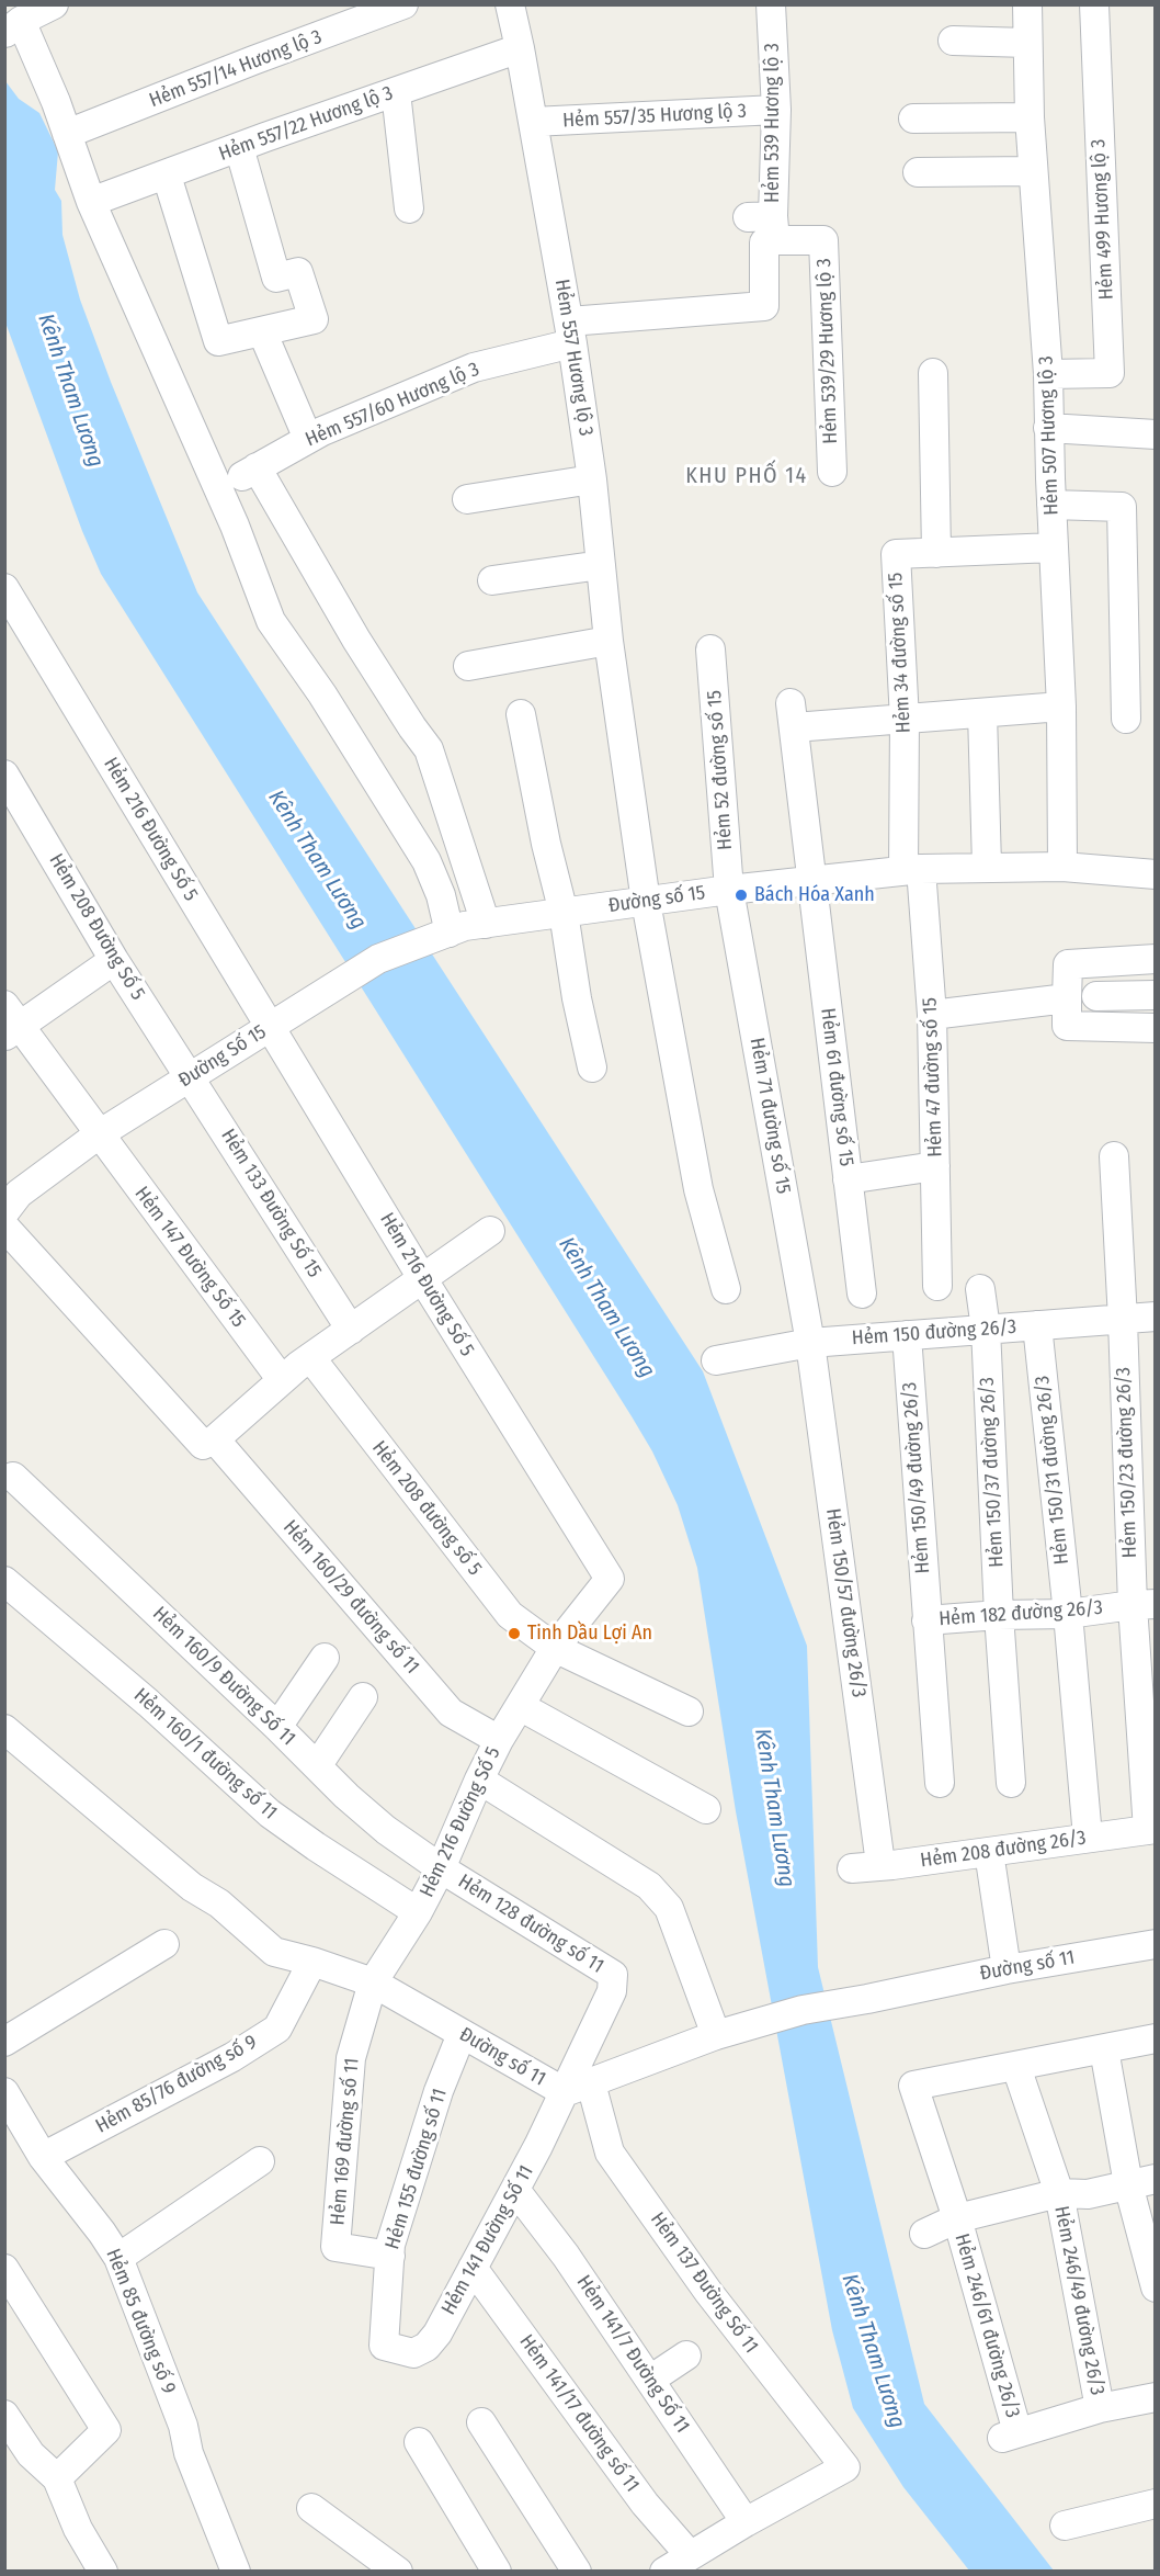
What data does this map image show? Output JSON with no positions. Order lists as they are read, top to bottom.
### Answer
{
  "streets": {
    "street": [
      "Hẻm 557/14 Hương lộ 3",
      "Hẻm 557/35 Hương lộ 3",
      "Hẻm 539 Hương lộ 3",
      "Hẻm 557/22 Hương lộ 3",
      "Hẻm 499 Hương lộ 3",
      "Hẻm 539/29 Hương lộ 3",
      "Hẻm 557 Hương lộ 3",
      "Hẻm 557/60 Hương lộ 3",
      "Hẻm 507 Hương lộ 3",
      "Hẻm 34 đường số 15",
      "Hẻm 52 đường số 15",
      "Hẻm 216 Đường Số 5",
      "Đường số 15",
      "Hẻm 208 Đường Số 5",
      "Đường Số 15",
      "Hẻm 47 đường số 15",
      "Hẻm 61 đường số 15",
      "Hẻm 71 đường số 15",
      "Hẻm 133 Đường Số 15",
      "Hẻm 147 Đường Số 15",
      "Hẻm 150 đường 26/3",
      "Hẻm 150/23 đường 26/3",
      "Hẻm 150/31 đường 26/3",
      "Hẻm 150/37 đường 26/3",
      "Hẻm 150/49 đường 26/3",
      "Hẻm 208 đường số 5",
      "Hẻm 160/29 đường số 11",
      "Hẻm 150/57 đường 26/3",
      "Hẻm 182 đường 26/3",
      "Hẻm 160/9 Đường Số 11",
      "Hẻm 160/1 đường số 11",
      "Hẻm 208 đường 26/3",
      "Hẻm 128 đường số 11",
      "Đường số 11",
      "Hẻm 85/76 đường số 9",
      "Hẻm 169 đường số 11",
      "Hẻm 155 đường số 11",
      "Hẻm 141 Đường Số 11",
      "Hẻm 137 Đường Số 11",
      "Hẻm 246/49 đường 26/3",
      "Hẻm 85 đường số 9",
      "Hẻm 246/61 đường 26/3",
      "Hẻm 141/7 Đường Số 11",
      "Hẻm 141/17 đường số 11"
    ]
  },
  "crossings": [
    ["Hẻm 557/35 Hương lộ 3", "Hẻm 539 Hương lộ 3"],
    ["Hẻm 557/35 Hương lộ 3", "Hẻm 557 Hương lộ 3"],
    ["Hẻm 539 Hương lộ 3", "Hẻm 539/29 Hương lộ 3"],
    ["Hẻm 539 Hương lộ 3", "Hẻm 557/60 Hương lộ 3"],
    ["Hẻm 557/22 Hương lộ 3", "Hẻm 557 Hương lộ 3"],
    ["Hẻm 499 Hương lộ 3", "Hẻm 507 Hương lộ 3"],
    ["Hẻm 539/29 Hương lộ 3", "Hẻm 557/60 Hương lộ 3"],
    ["Hẻm 557 Hương lộ 3", "Hẻm 557/60 Hương lộ 3"],
    ["Hẻm 557 Hương lộ 3", "Đường số 15"],
    ["Hẻm 557/60 Hương lộ 3", "Đường số 15"],
    ["Hẻm 507 Hương lộ 3", "Hẻm 34 đường số 15"],
    ["Hẻm 507 Hương lộ 3", "Đường số 15"],
    ["Hẻm 34 đường số 15", "Đường số 15"],
    ["Hẻm 34 đường số 15", "Hẻm 47 đường số 15"],
    ["Hẻm 34 đường số 15", "Hẻm 61 đường số 15"],
    ["Hẻm 52 đường số 15", "Đường số 15"],
    ["Hẻm 52 đường số 15", "Hẻm 71 đường số 15"],
    ["Hẻm 216 Đường Số 5", "Đường Số 15"],
    ["Hẻm 216 Đường Số 5", "Hẻm 208 đường số 5"],
    ["Hẻm 216 Đường Số 5", "Hẻm 160/29 đường số 11"],
    ["Hẻm 216 Đường Số 5", "Hẻm 160/9 Đường Số 11"],
    ["Hẻm 216 Đường Số 5", "Hẻm 160/1 đường số 11"],
    ["Hẻm 216 Đường Số 5", "Hẻm 128 đường số 11"],
    ["Hẻm 216 Đường Số 5", "Đường số 11"],
    ["Hẻm 216 Đường Số 5", "Hẻm 169 đường số 11"],
    ["Đường số 15", "Đường Số 15"],
    ["Đường số 15", "Hẻm 47 đường số 15"],
    ["Đường số 15", "Hẻm 61 đường số 15"],
    ["Đường số 15", "Hẻm 71 đường số 15"],
    ["Hẻm 208 Đường Số 5", "Đường Số 15"],
    ["Hẻm 208 Đường Số 5", "Hẻm 133 Đường Số 15"],
    ["Đường Số 15", "Hẻm 133 Đường Số 15"],
    ["Đường Số 15", "Hẻm 147 Đường Số 15"],
    ["Hẻm 71 đường số 15", "Hẻm 150 đường 26/3"],
    ["Hẻm 71 đường số 15", "Hẻm 150/57 đường 26/3"],
    ["Hẻm 150 đường 26/3", "Hẻm 150/23 đường 26/3"],
    ["Hẻm 150 đường 26/3", "Hẻm 150/31 đường 26/3"],
    ["Hẻm 150 đường 26/3", "Hẻm 150/37 đường 26/3"],
    ["Hẻm 150 đường 26/3", "Hẻm 150/49 đường 26/3"],
    ["Hẻm 150 đường 26/3", "Hẻm 150/57 đường 26/3"],
    ["Hẻm 150/23 đường 26/3", "Hẻm 182 đường 26/3"],
    ["Hẻm 150/23 đường 26/3", "Hẻm 208 đường 26/3"],
    ["Hẻm 150/31 đường 26/3", "Hẻm 182 đường 26/3"],
    ["Hẻm 150/37 đường 26/3", "Hẻm 182 đường 26/3"],
    ["Hẻm 150/49 đường 26/3", "Hẻm 182 đường 26/3"],
    ["Hẻm 150/57 đường 26/3", "Hẻm 208 đường 26/3"],
    ["Hẻm 160/9 Đường Số 11", "Hẻm 128 đường số 11"],
    ["Hẻm 128 đường số 11", "Đường số 11"],
    ["Hẻm 128 đường số 11", "Hẻm 141 Đường Số 11"],
    ["Đường số 11", "Hẻm 85/76 đường số 9"],
    ["Đường số 11", "Hẻm 169 đường số 11"],
    ["Đường số 11", "Hẻm 155 đường số 11"],
    ["Đường số 11", "Hẻm 141 Đường Số 11"],
    ["Đường số 11", "Hẻm 137 Đường Số 11"],
    ["Hẻm 85/76 đường số 9", "Hẻm 85 đường số 9"],
    ["Hẻm 169 đường số 11", "Hẻm 155 đường số 11"],
    ["Hẻm 155 đường số 11", "Hẻm 141 Đường Số 11"],
    ["Hẻm 141 Đường Số 11", "Hẻm 141/7 Đường Số 11"],
    ["Hẻm 141 Đường Số 11", "Hẻm 141/17 đường số 11"],
    ["Hẻm 137 Đường Số 11", "Hẻm 141/7 Đường Số 11"],
    ["Hẻm 246/49 đường 26/3", "Hẻm 246/61 đường 26/3"]
  ],
  "districts": ["KHU PHỐ 14"],
  "water": ["Kênh Tham Lương"],
  "places": ["Bách Hóa Xanh", "Tinh Dầu Lợi An"]
}
